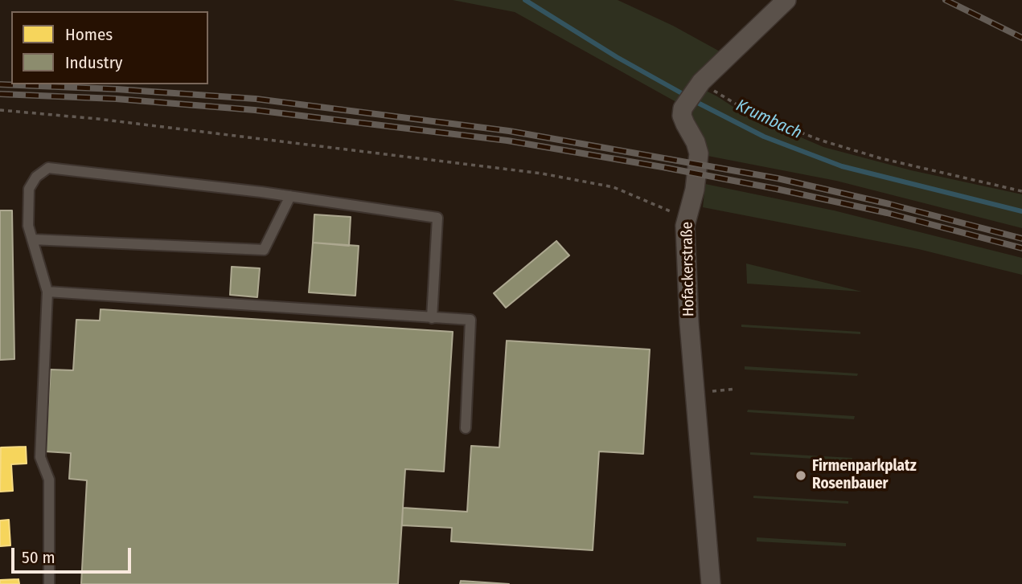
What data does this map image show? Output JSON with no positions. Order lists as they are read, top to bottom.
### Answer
{
  "streets": {
    "street": ["Hofackerstraße"]
  },
  "water": ["Krumbach"],
  "places": ["Firmenparkplatz Rosenbauer"],
  "legend": ["Homes", "Industry"],
  "scale_bar": "50 m"
}
